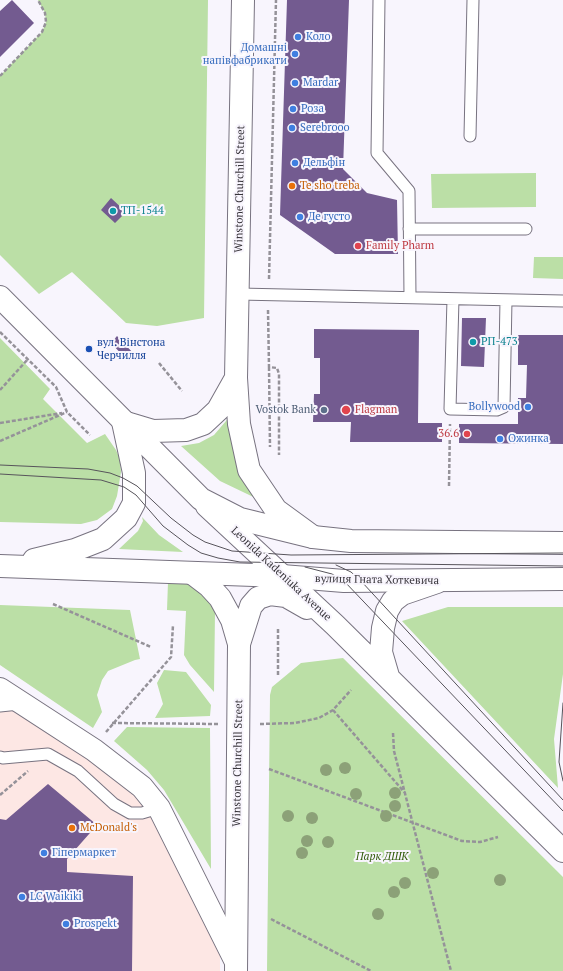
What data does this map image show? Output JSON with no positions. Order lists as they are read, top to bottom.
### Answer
{
  "streets": {
    "main road": ["Winstone Churchill Street", "Leonida Kadeniuka Avenue", "вулиця Гната Хоткевича"]
  },
  "crossings": [
    ["Winstone Churchill Street", "вулиця Гната Хоткевича"],
    ["Leonida Kadeniuka Avenue", "вулиця Гната Хоткевича"]
  ],
  "parks": ["Парк ДШК"],
  "places": [
    "Коло",
    "Домашні напівфабрикати",
    "Mardar",
    "Роза",
    "Serebrooo",
    "Дельфін",
    "Te sho treba",
    "ТП-1544",
    "Де густо",
    "Family Pharm",
    "РП-473",
    "вул. Вінстона Черчилля",
    "Bollywood",
    "Vostok Bank",
    "Flagman",
    "36.6",
    "Ожинка",
    "McDonald's",
    "Гіпермаркет",
    "LC Waikiki",
    "Prospekt"
  ]
}
